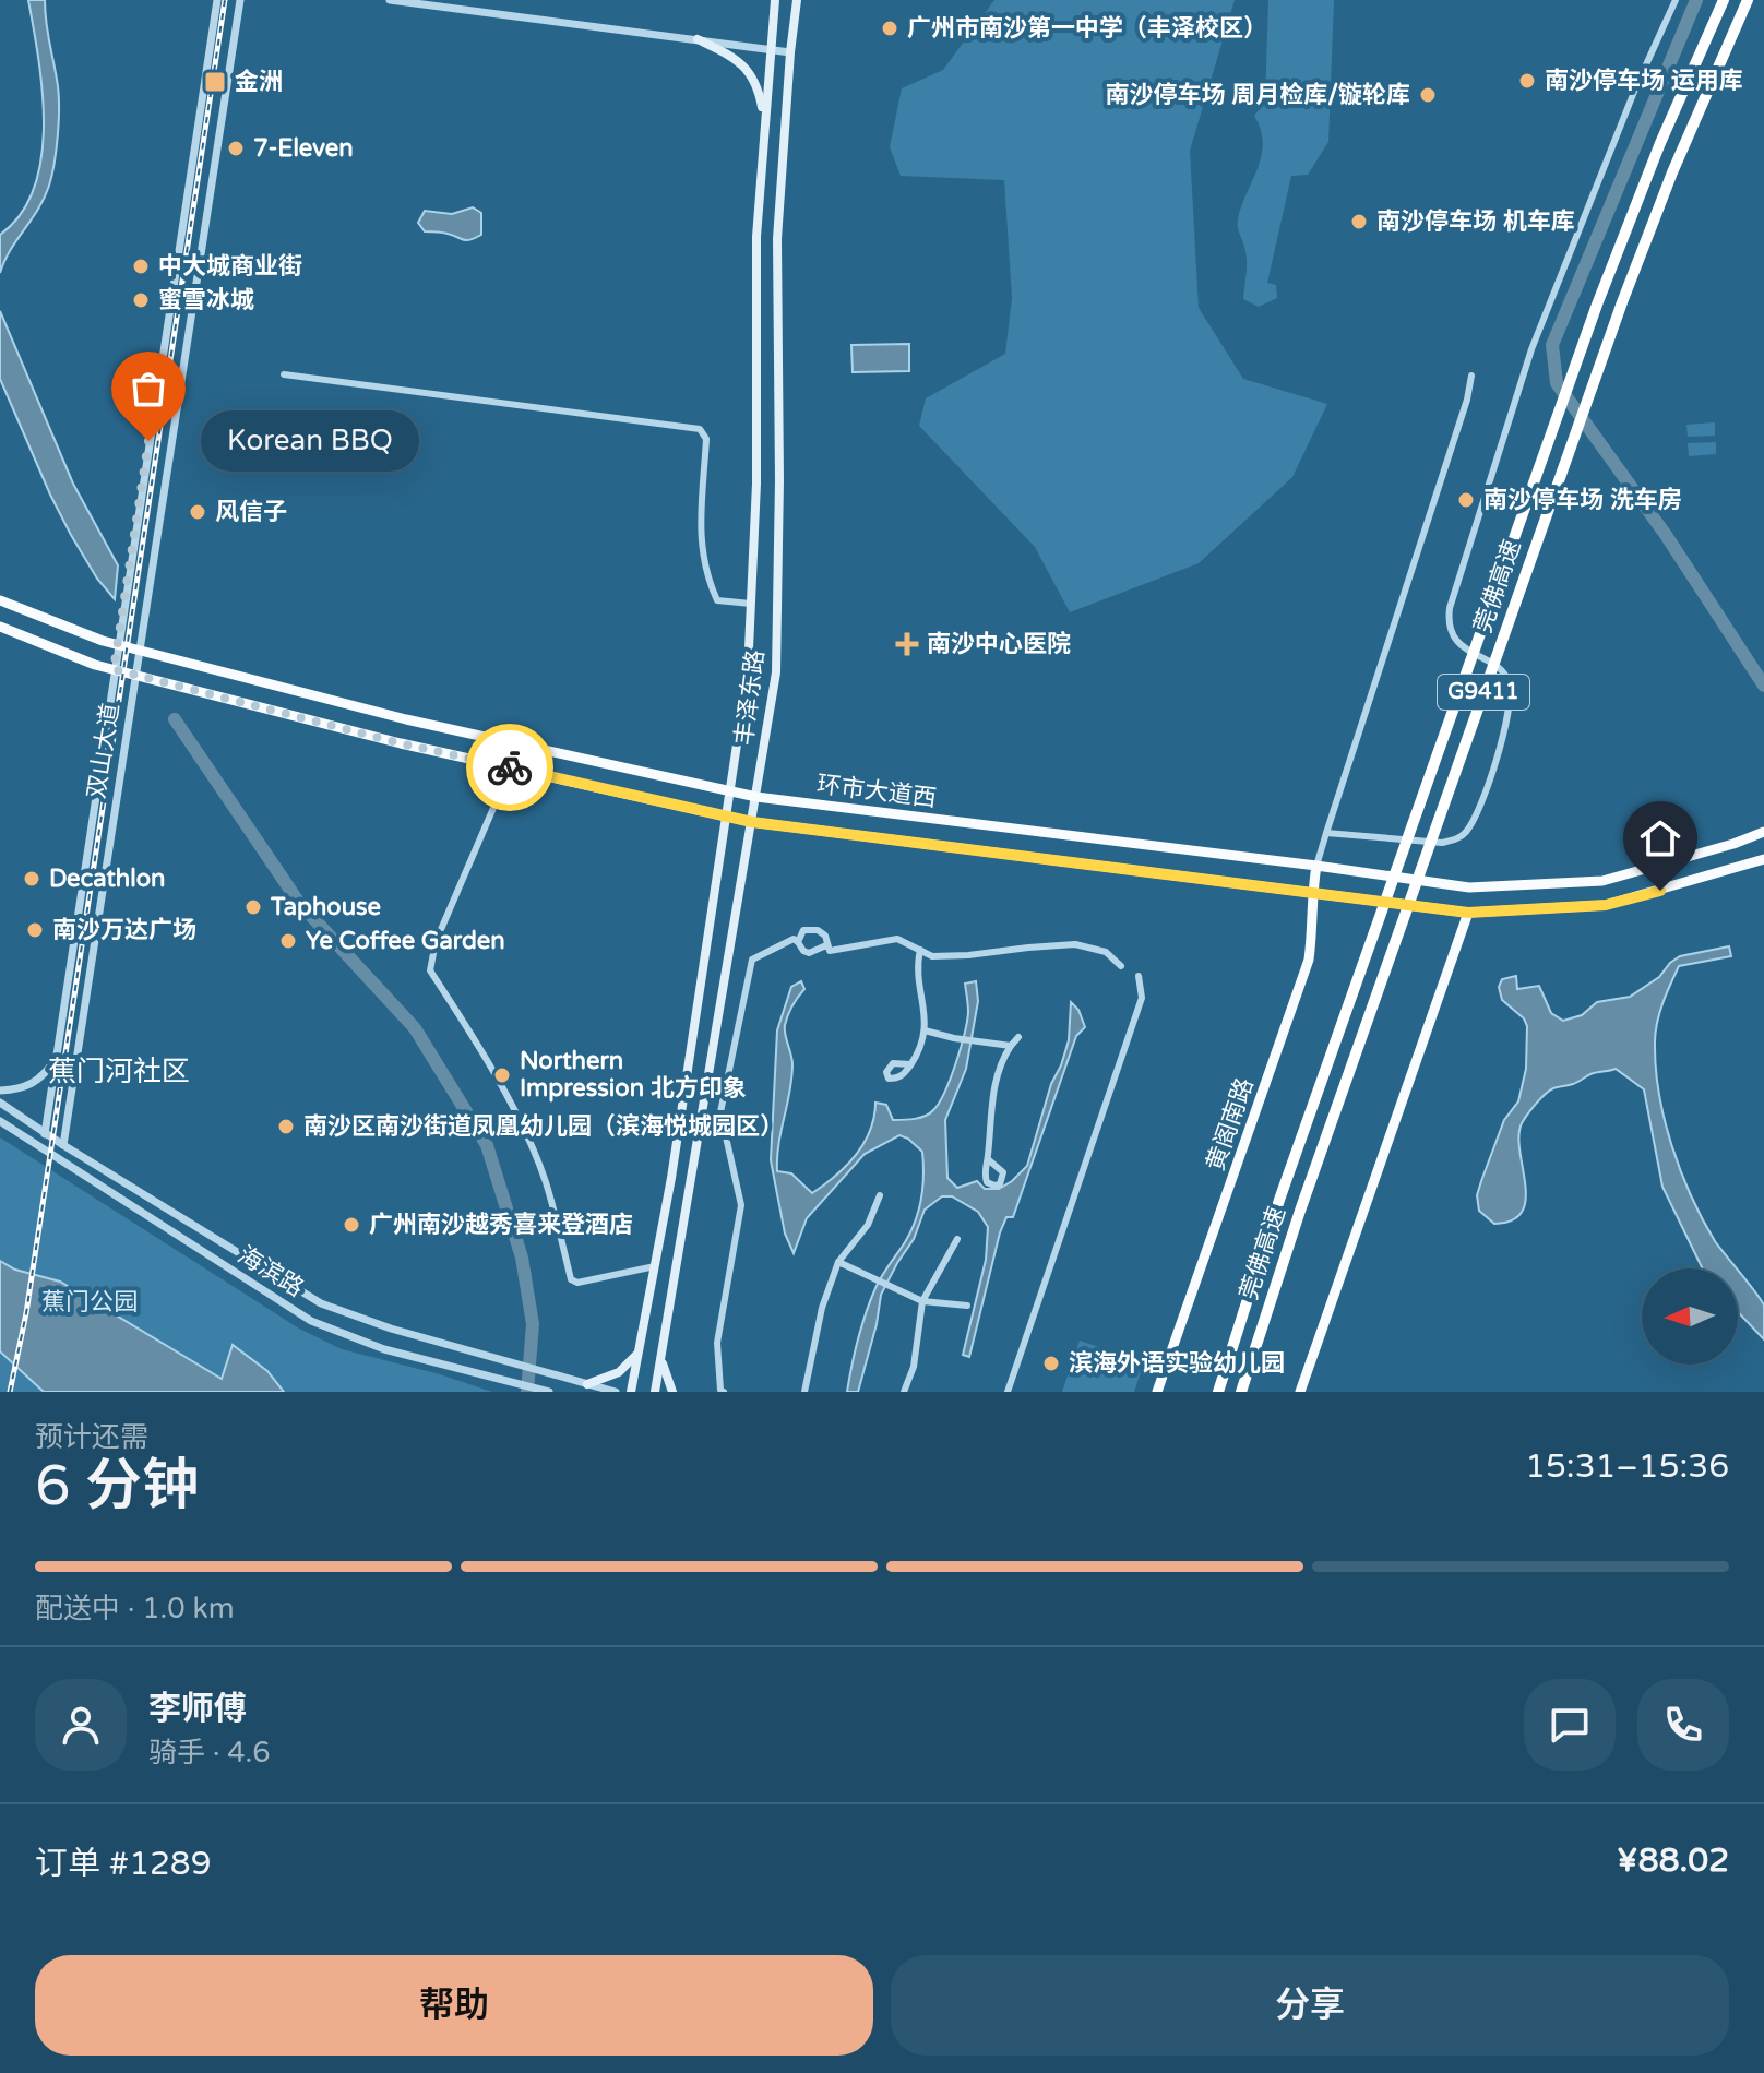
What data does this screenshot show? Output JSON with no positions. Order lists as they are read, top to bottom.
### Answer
{
  "streets": {
    "highway": ["莞佛高速", "G9411"],
    "main road": ["丰泽东路", "环市大道西", "黄阁南路"],
    "street": ["双山大道", "海滨路"]
  },
  "crossings": [
    ["丰泽东路", "环市大道西"],
    ["双山大道", "环市大道西"],
    ["双山大道", "海滨路"],
    ["环市大道西", "黄阁南路"]
  ],
  "districts": ["蕉门河社区"],
  "parks": ["蕉门公园"],
  "places": {
    "other": [
      "广州市南沙第一中学（丰泽校区）",
      "南沙停车场 运用库",
      "南沙停车场 周月检库/镟轮库",
      "7-Eleven",
      "南沙停车场 机车库",
      "中大城商业街",
      "蜜雪冰城",
      "Korean BBQ",
      "南沙停车场 洗车房",
      "风信子",
      "Decathlon",
      "Taphouse",
      "南沙万达广场",
      "Ye Coffee Garden",
      "Northern Impression 北方印象",
      "南沙区南沙街道凤凰幼儿园（滨海悦城园区）",
      "广州南沙越秀喜来登酒店",
      "滨海外语实验幼儿园"
    ],
    "transit": ["金洲"],
    "health": ["南沙中心医院"]
  },
  "north": "left",
  "page": {
    "bubble": "Korean BBQ",
    "heading": ["6 分钟", "预计还需", "15:31–15:36"],
    "panel": [
      "李师傅",
      "骑手 · 4.6",
      "订单 #1289",
      "¥88.02"
    ],
    "bar": "配送中 · 1.0 km",
    "buttons": ["帮助", "分享"]
  }
}
